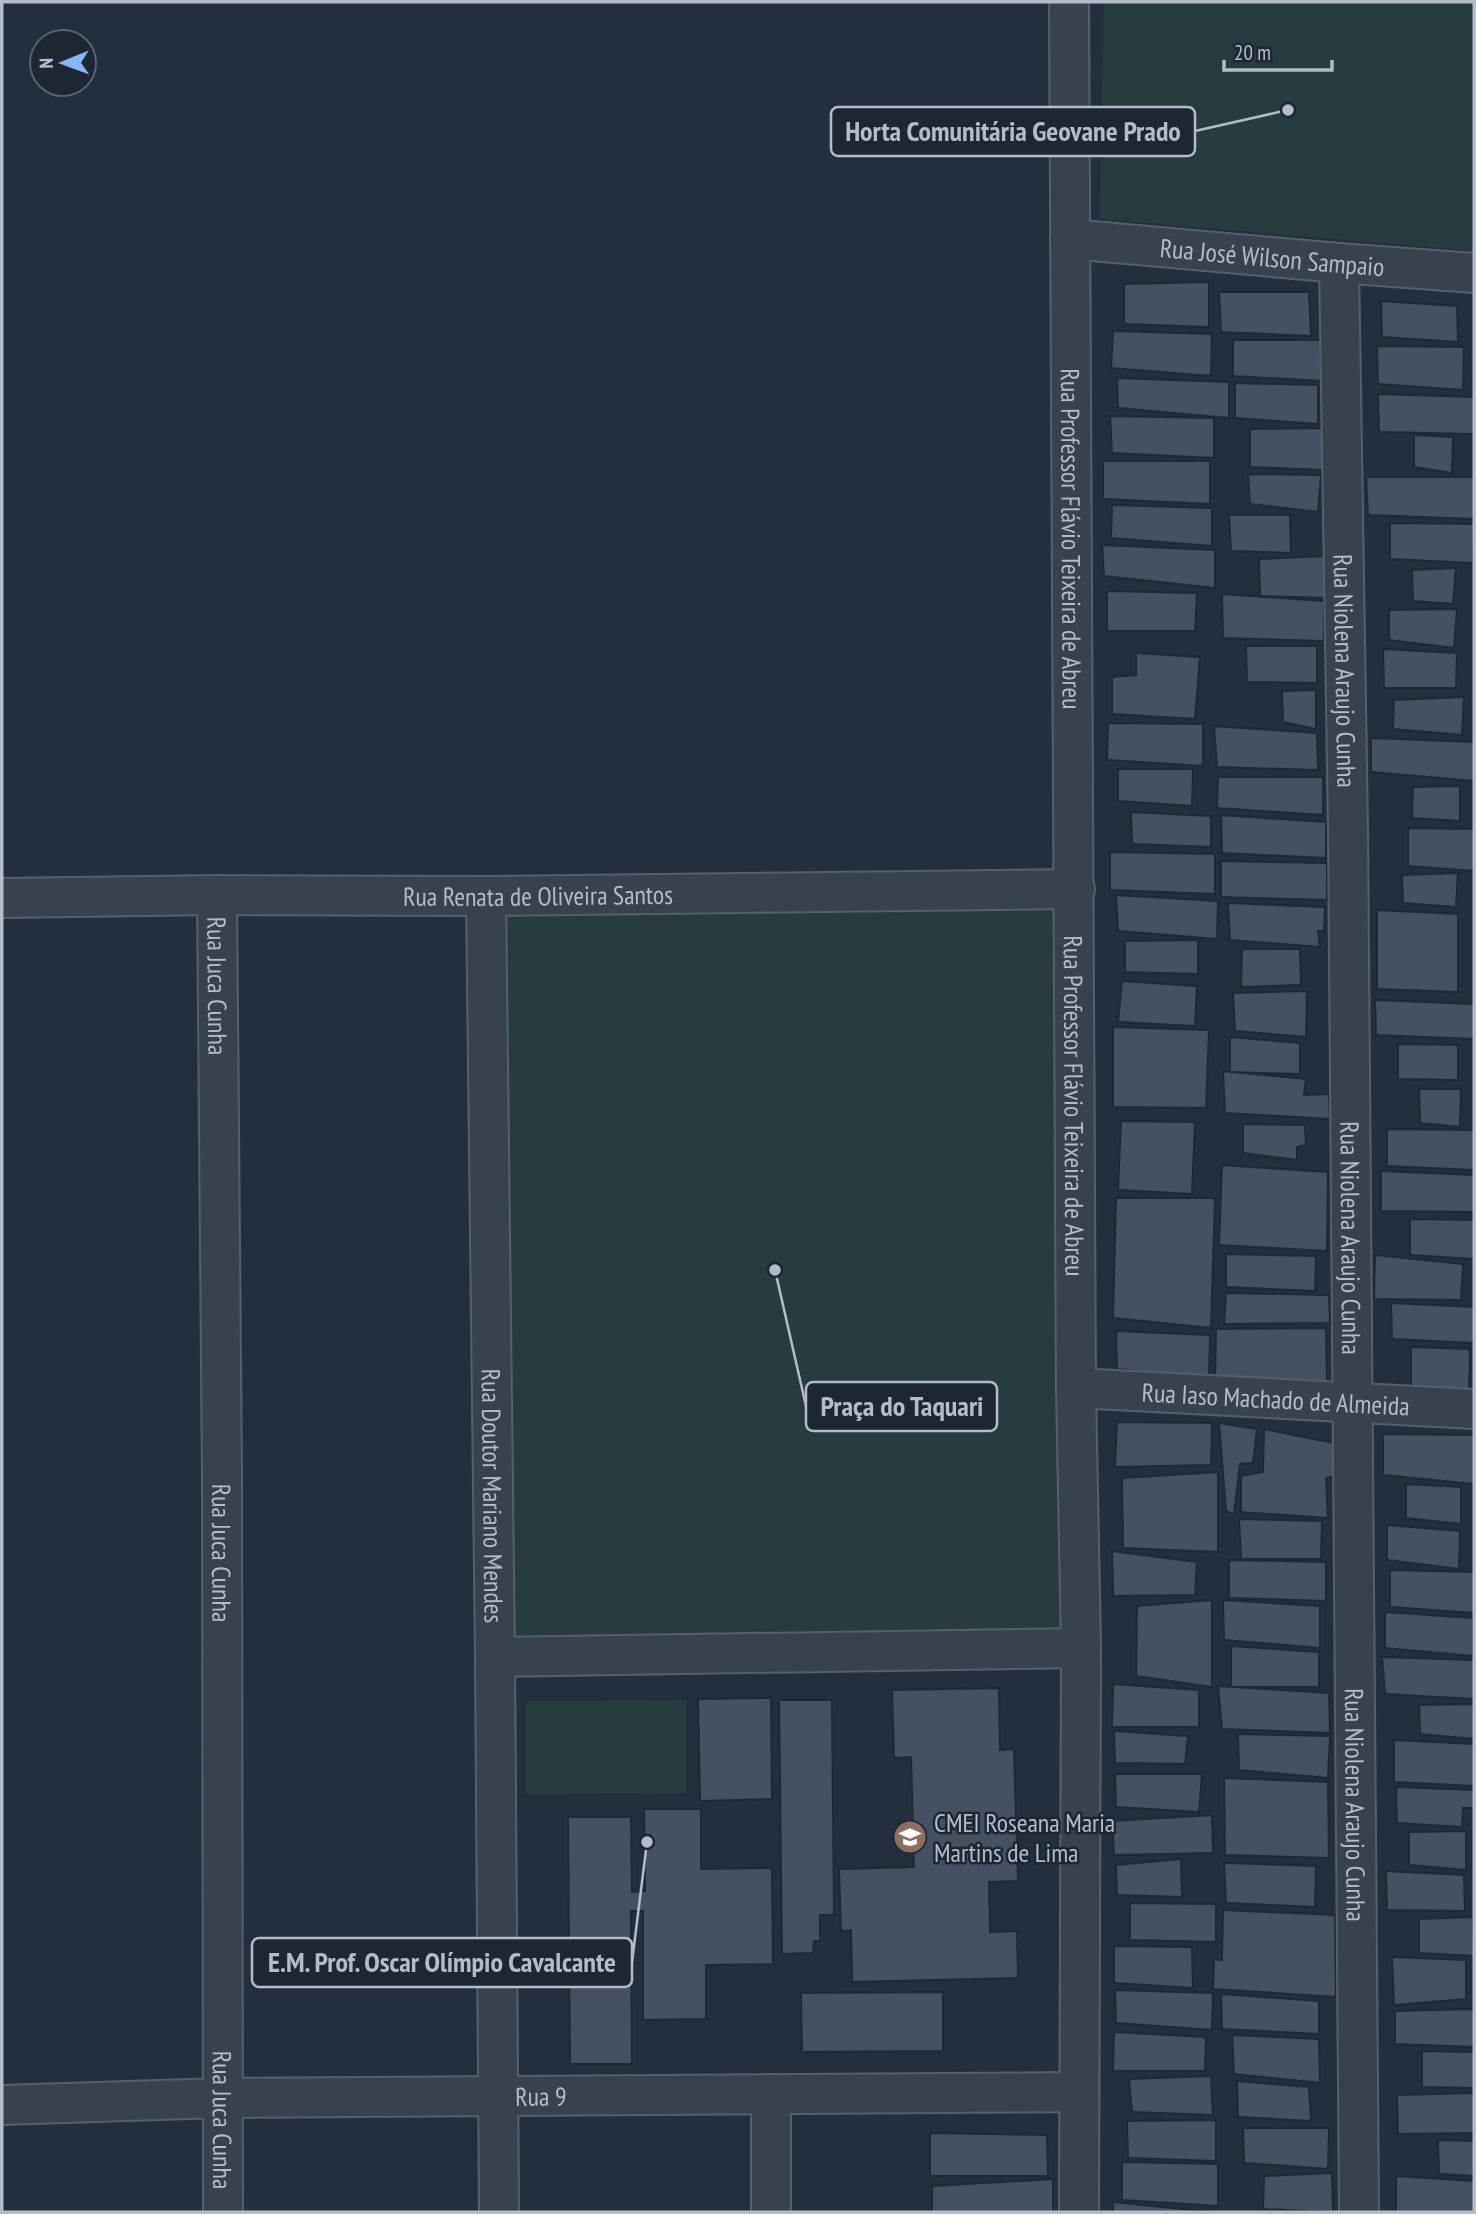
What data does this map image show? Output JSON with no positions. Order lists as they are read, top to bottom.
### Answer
{
  "streets": {
    "street": [
      "Rua José Wilson Sampaio",
      "Rua Professor Flávio Teixeira de Abreu",
      "Rua Niolena Araujo Cunha",
      "Rua Renata de Oliveira Santos",
      "Rua Juca Cunha",
      "Rua Iaso Machado de Almeida",
      "Rua Doutor Mariano Mendes",
      "Rua 9"
    ]
  },
  "crossings": [
    ["Rua José Wilson Sampaio", "Rua Professor Flávio Teixeira de Abreu"],
    ["Rua José Wilson Sampaio", "Rua Niolena Araujo Cunha"],
    ["Rua Professor Flávio Teixeira de Abreu", "Rua Renata de Oliveira Santos"],
    ["Rua Professor Flávio Teixeira de Abreu", "Rua Iaso Machado de Almeida"],
    ["Rua Professor Flávio Teixeira de Abreu", "Rua 9"],
    ["Rua Niolena Araujo Cunha", "Rua Iaso Machado de Almeida"],
    ["Rua Renata de Oliveira Santos", "Rua Juca Cunha"],
    ["Rua Renata de Oliveira Santos", "Rua Doutor Mariano Mendes"],
    ["Rua Juca Cunha", "Rua 9"],
    ["Rua Doutor Mariano Mendes", "Rua 9"]
  ],
  "places": {
    "other": ["Horta Comunitária Geovane Prado", "Praça do Taquari", "E.M. Prof. Oscar Olímpio Cavalcante"],
    "school or university": ["CMEI Roseana Maria Martins de Lima"]
  },
  "scale_bar": "20 m",
  "north": "left"
}
